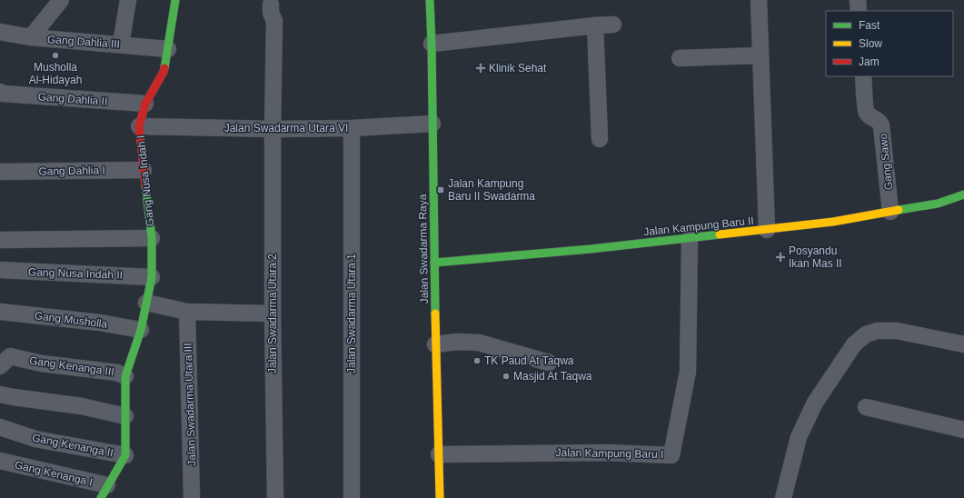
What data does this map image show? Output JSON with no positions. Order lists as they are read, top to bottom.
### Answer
{
  "streets": {
    "street": [
      "Gang Dahlia III",
      "Gang Dahlia II",
      "Jalan Swadarma Utara VI",
      "Gang Sawo",
      "Gang Dahlia I",
      "Gang Nusa Indah I",
      "Jalan Kampung Baru II",
      "Jalan Swadarma Raya",
      "Gang Nusa Indah II",
      "Jalan Swadarma Utara 2",
      "Jalan Swadarma Utara 1",
      "Gang Musholla",
      "Gang Kenanga III",
      "Jalan Swadarma Utara III",
      "Gang Kenanga II",
      "Jalan Kampung Baru I",
      "Gang Kenanga I"
    ]
  },
  "crossings": [
    ["Gang Dahlia III", "Gang Nusa Indah I"],
    ["Gang Dahlia II", "Gang Nusa Indah I"],
    ["Jalan Swadarma Utara VI", "Gang Nusa Indah I"],
    ["Jalan Swadarma Utara VI", "Jalan Swadarma Raya"],
    ["Jalan Swadarma Utara VI", "Jalan Swadarma Utara 2"],
    ["Jalan Swadarma Utara VI", "Jalan Swadarma Utara 1"],
    ["Gang Sawo", "Jalan Kampung Baru II"],
    ["Gang Dahlia I", "Gang Nusa Indah I"],
    ["Gang Nusa Indah I", "Gang Nusa Indah II"],
    ["Gang Nusa Indah I", "Gang Musholla"],
    ["Gang Nusa Indah I", "Gang Kenanga III"],
    ["Gang Nusa Indah I", "Gang Kenanga II"],
    ["Jalan Kampung Baru II", "Jalan Swadarma Raya"],
    ["Jalan Kampung Baru II", "Jalan Kampung Baru I"],
    ["Jalan Swadarma Raya", "Jalan Kampung Baru I"]
  ],
  "places": {
    "other": ["Musholla Al-Hidayah", "TK Paud At Taqwa", "Masjid At Taqwa"],
    "health": ["Klinik Sehat", "Posyandu Ikan Mas II"],
    "transit": ["Jalan Kampung Baru II Swadarma"]
  },
  "legend": ["Fast", "Slow", "Jam"]
}
